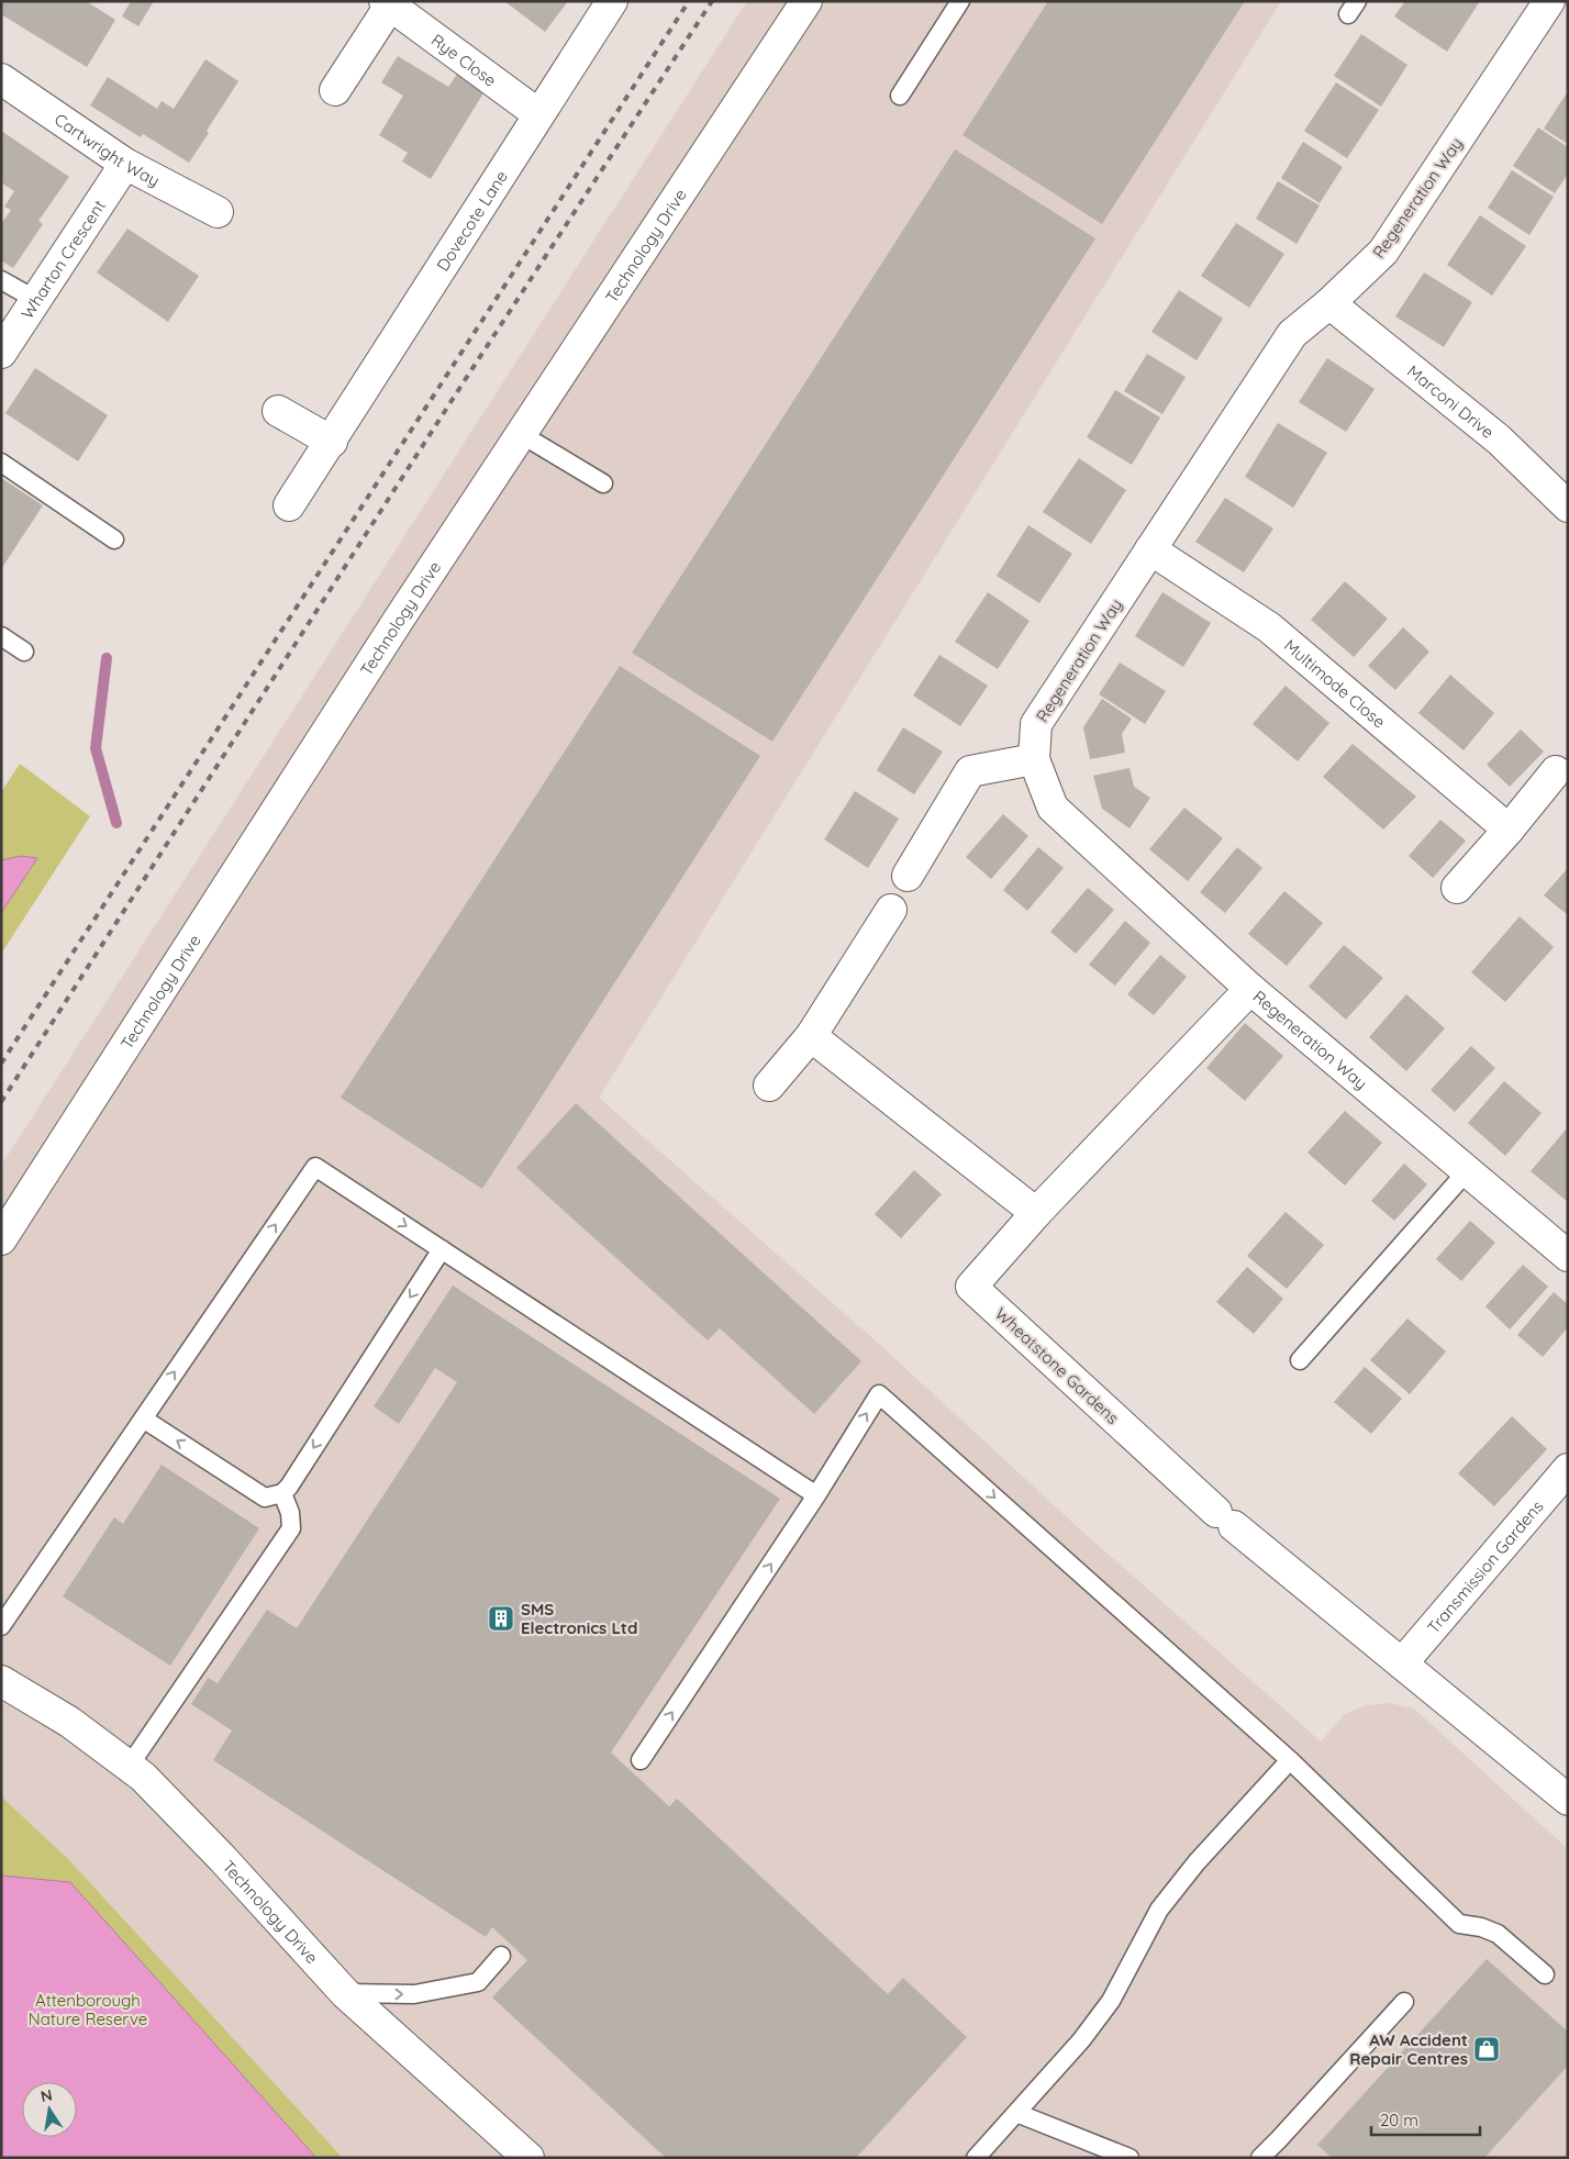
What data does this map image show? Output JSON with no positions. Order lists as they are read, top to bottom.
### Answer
{
  "streets": {
    "street": [
      "Rye Close",
      "Cartwright Way",
      "Regeneration Way",
      "Dovecote Lane",
      "Technology Drive",
      "Wharton Crescent",
      "Marconi Drive",
      "Multimode Close",
      "Wheatstone Gardens",
      "Transmission Gardens"
    ]
  },
  "crossings": [
    ["Rye Close", "Dovecote Lane"],
    ["Cartwright Way", "Wharton Crescent"],
    ["Regeneration Way", "Marconi Drive"],
    ["Regeneration Way", "Multimode Close"],
    ["Regeneration Way", "Wheatstone Gardens"],
    ["Wheatstone Gardens", "Transmission Gardens"]
  ],
  "parks": ["Attenborough Nature Reserve"],
  "places": {
    "building": ["SMS Electronics Ltd"],
    "shop": ["AW Accident Repair Centres"]
  },
  "scale_bar": "20 m",
  "north": "top"
}
